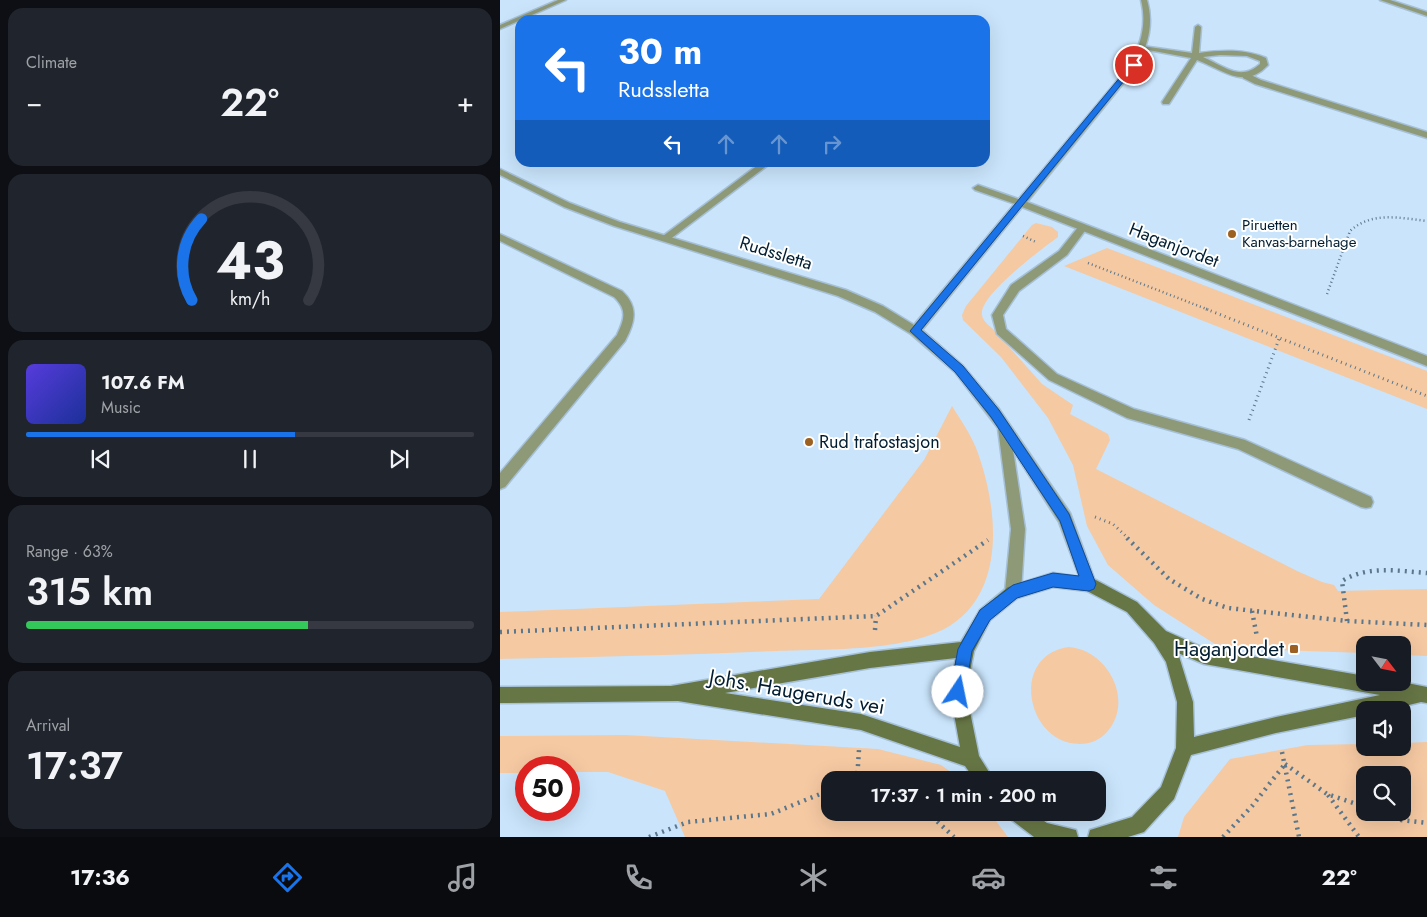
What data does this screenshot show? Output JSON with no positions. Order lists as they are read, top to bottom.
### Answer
{
  "streets": {
    "main road": ["Johs. Haugeruds vei"],
    "street": ["Haganjordet", "Rudssletta"]
  },
  "places": {
    "other": ["Piruetten Kanvas-barnehage", "Rud trafostasjon"],
    "transit": ["Haganjordet"]
  },
  "north": "bottom right",
  "page": {
    "tile": [
      "Climate",
      ["Range · 63%", "315 km"],
      ["Arrival", "17:37"]
    ],
    "turn": ["30 m", "Rudssletta"],
    "heat": ["−", "22°", "+"],
    "song": ["107.6 FM", "Music"],
    "limit": "50",
    "trip": "17:37 · 1 min · 200 m",
    "tabs": ["17:36", "22°"],
    "gauge": ["43", "km/h"]
  }
}
